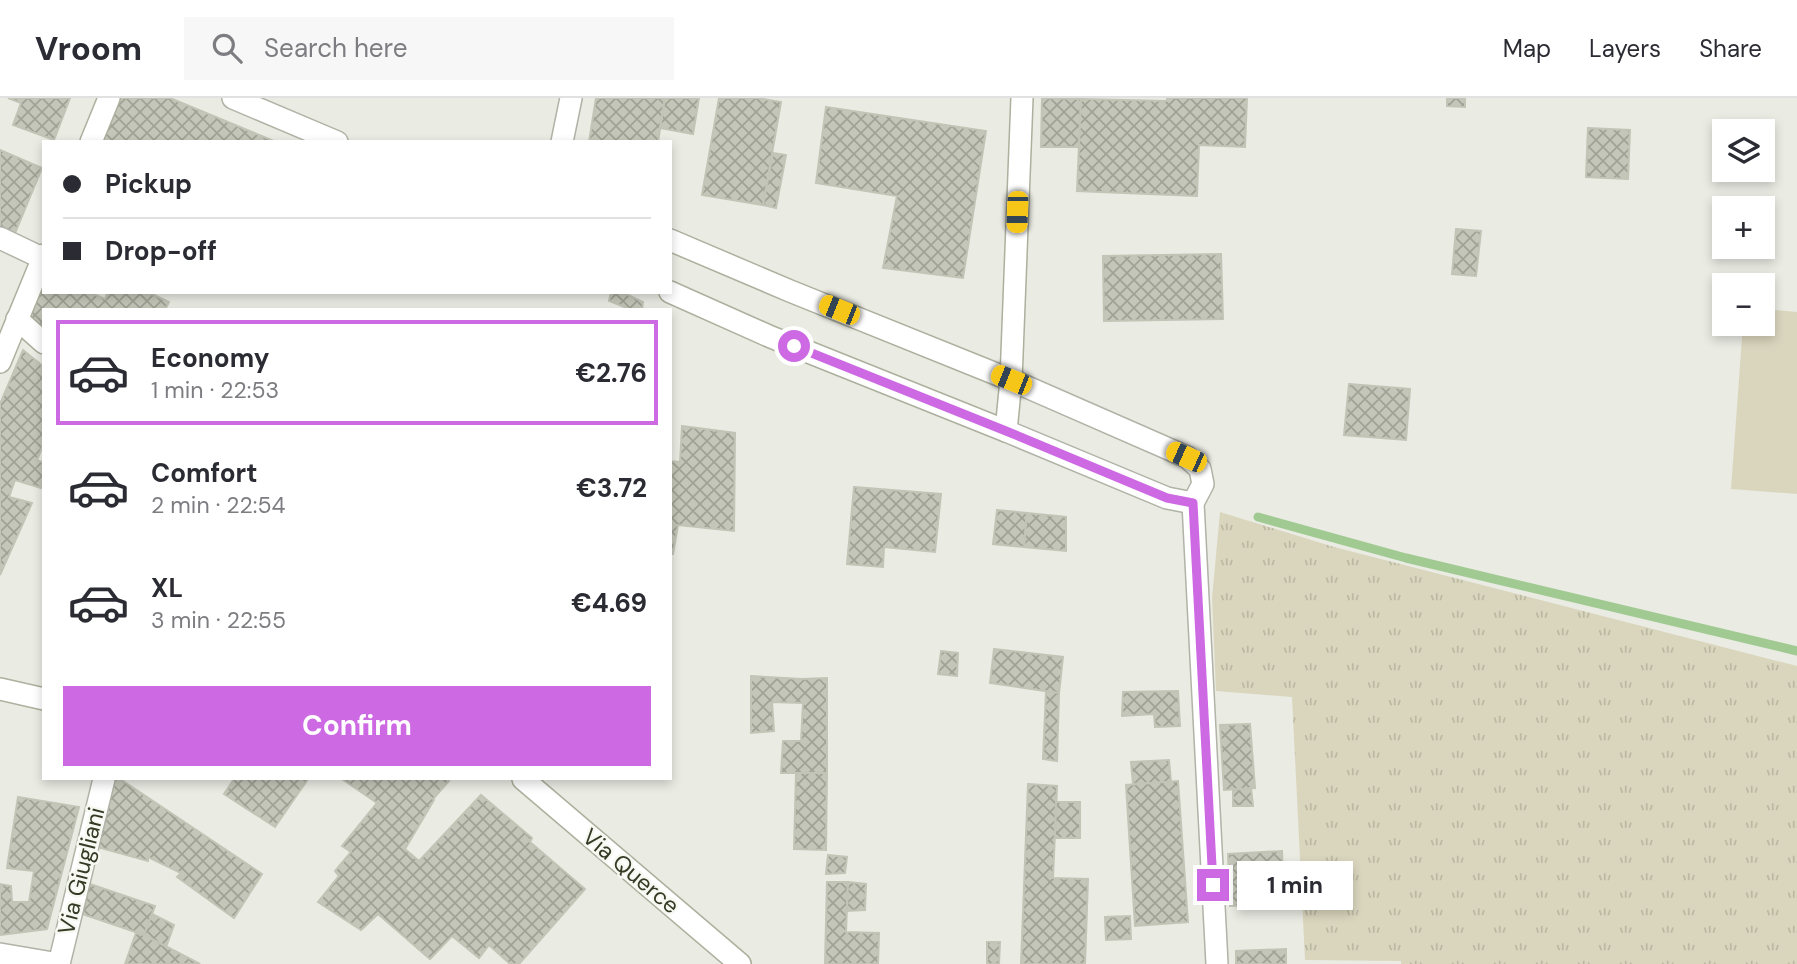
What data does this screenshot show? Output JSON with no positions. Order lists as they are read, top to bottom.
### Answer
{
  "streets": {
    "street": ["Via Giugliani", "Via Querce"]
  },
  "page": {
    "header": "Vroom",
    "search": "Search here",
    "nav": ["Map", "Layers", "Share"],
    "map_buttons": ["+", "−"],
    "banner": ["Pickup", "Drop-off"],
    "list": [
      {
        "name": "Economy",
        "note": "1 min · 22:53",
        "value": "€2.76"
      },
      {
        "name": "Comfort",
        "note": "2 min · 22:54",
        "value": "€3.72"
      },
      {
        "name": "XL",
        "note": "3 min · 22:55",
        "value": "€4.69"
      }
    ],
    "buttons": "Confirm",
    "bubble": "1 min"
  }
}
